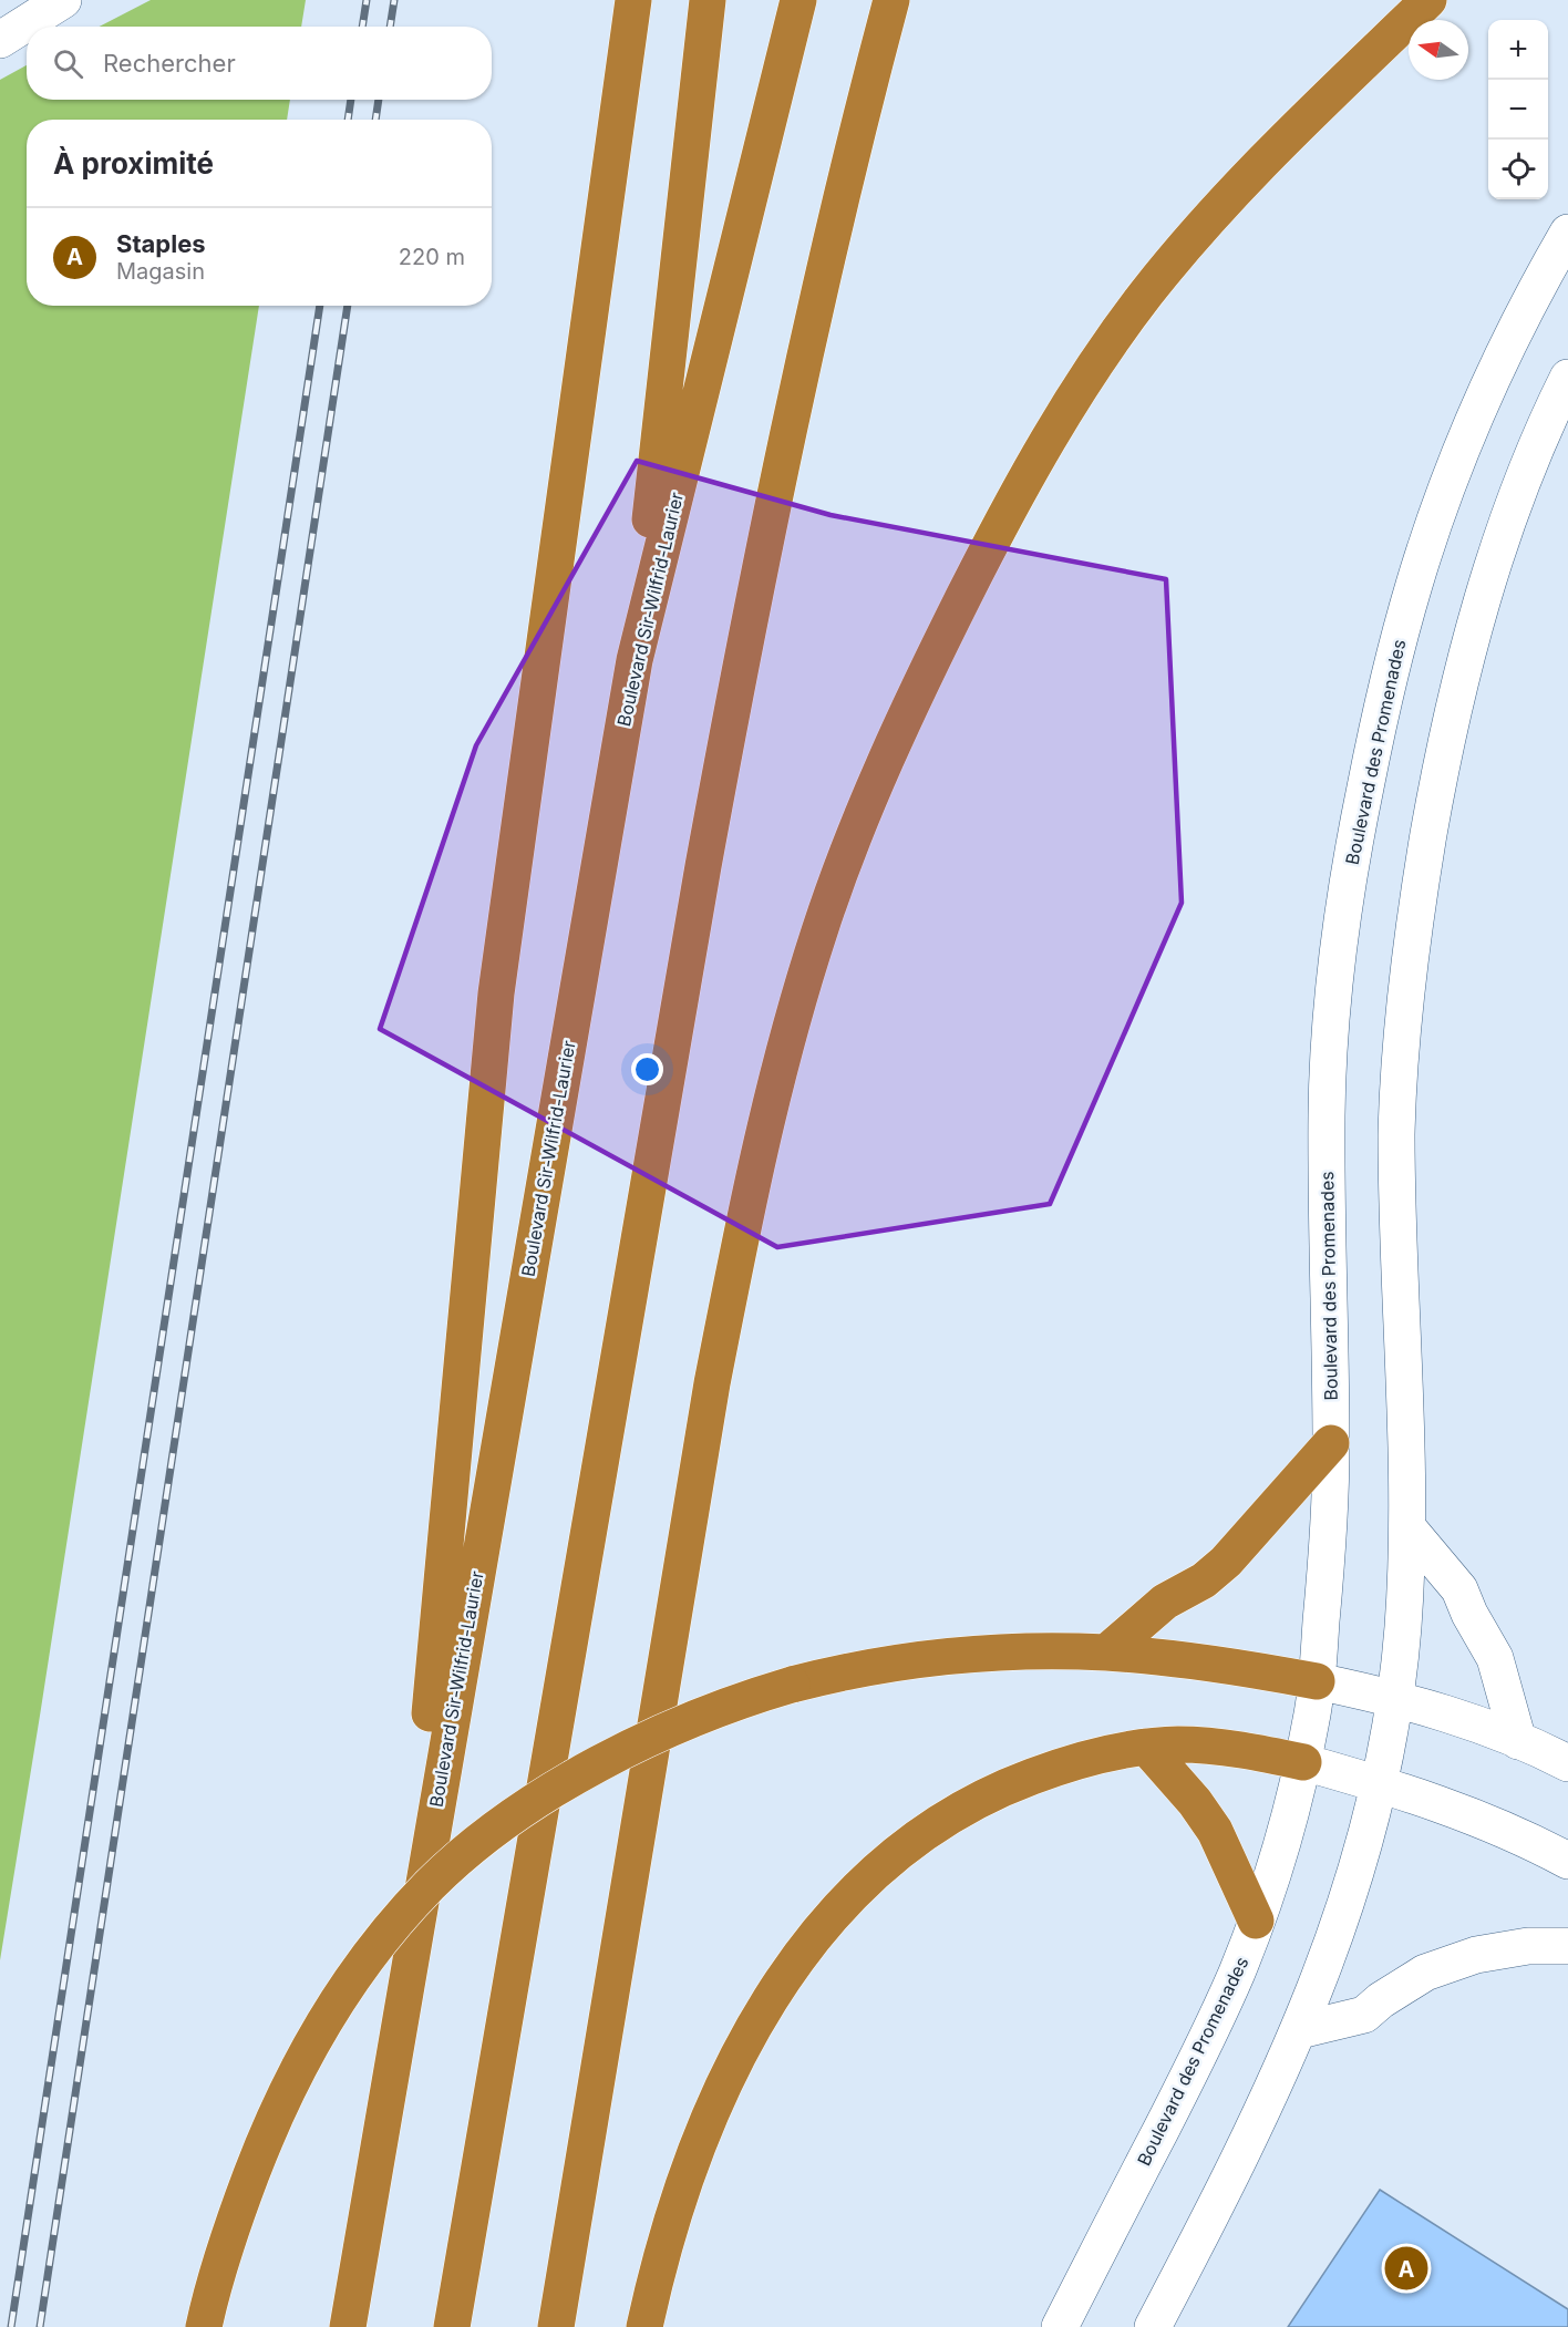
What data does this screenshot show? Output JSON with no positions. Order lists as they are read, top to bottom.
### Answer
{
  "streets": {
    "highway": ["Boulevard Sir-Wilfrid-Laurier"],
    "street": ["Boulevard des Promenades"]
  },
  "north": "left",
  "page": {
    "map_buttons": ["+", "−"],
    "search": "Rechercher",
    "heading": "À proximité",
    "list": [
      {
        "mark": "A",
        "name": "Staples",
        "note": "Magasin",
        "value": "220 m"
      }
    ],
    "pins": "A"
  }
}
